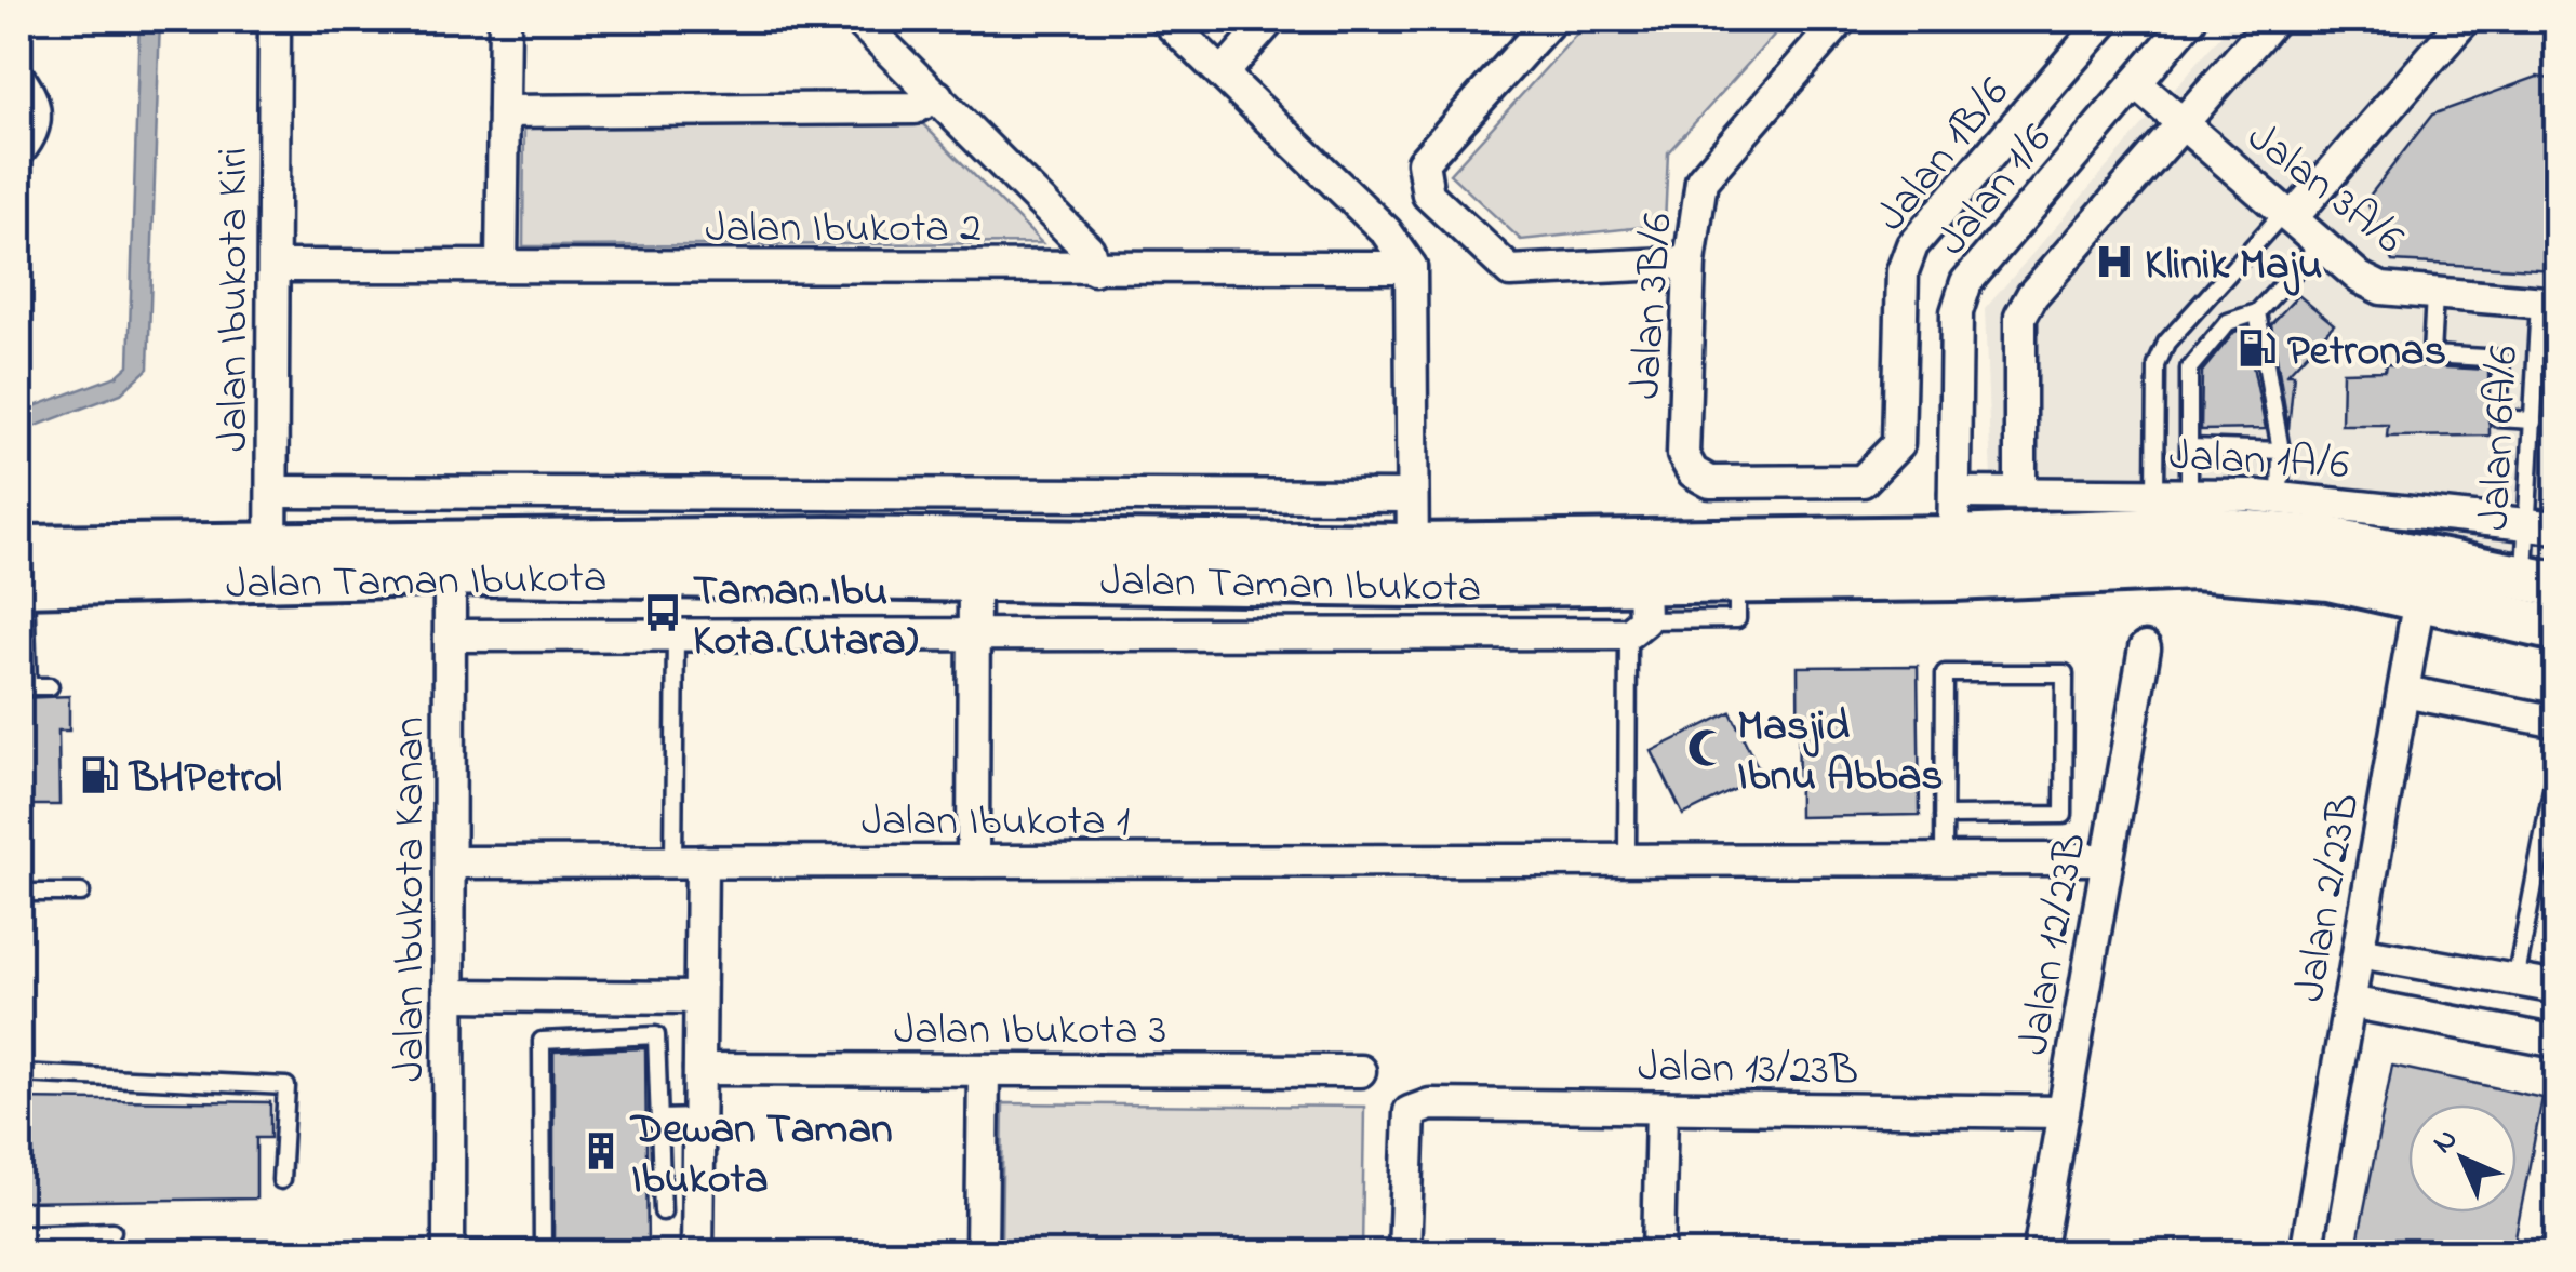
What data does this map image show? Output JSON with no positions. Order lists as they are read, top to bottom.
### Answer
{
  "streets": {
    "main road": ["Jalan Taman Ibukota"],
    "street": [
      "Jalan 1B/6",
      "Jalan 3A/6",
      "Jalan 1/6",
      "Jalan Ibukota 2",
      "Jalan Ibukota Kiri",
      "Jalan 3B/6",
      "Jalan 1A/6",
      "Jalan Ibukota 1",
      "Jalan 2/23B",
      "Jalan Ibukota Kanan",
      "Jalan 12/23B",
      "Jalan Ibukota 3",
      "Jalan 13/23B"
    ],
    "lane": ["Jalan 6A/6"]
  },
  "crossings": [
    ["Jalan 1B/6", "Jalan 3B/6"],
    ["Jalan 3A/6", "Jalan 1/6"],
    ["Jalan 3A/6", "Jalan 6A/6"],
    ["Jalan 1/6", "Jalan 1A/6"],
    ["Jalan 1/6", "Jalan Taman Ibukota"],
    ["Jalan Ibukota 2", "Jalan Ibukota Kiri"],
    ["Jalan Ibukota Kiri", "Jalan Taman Ibukota"],
    ["Jalan 6A/6", "Jalan 1A/6"],
    ["Jalan 6A/6", "Jalan Taman Ibukota"],
    ["Jalan Taman Ibukota", "Jalan 2/23B"],
    ["Jalan Taman Ibukota", "Jalan Ibukota Kanan"],
    ["Jalan Ibukota 1", "Jalan Ibukota Kanan"],
    ["Jalan Ibukota 1", "Jalan 12/23B"],
    ["Jalan 12/23B", "Jalan 13/23B"]
  ],
  "places": {
    "hospital": ["Klinik Maju"],
    "fuel station": ["Petronas", "BHPetrol"],
    "bus stop": ["Taman Ibu Kota (Utara)"],
    "mosque": ["Masjid Ibnu Abbas"],
    "building": ["Dewan Taman Ibukota"]
  },
  "north": "top left"
}
